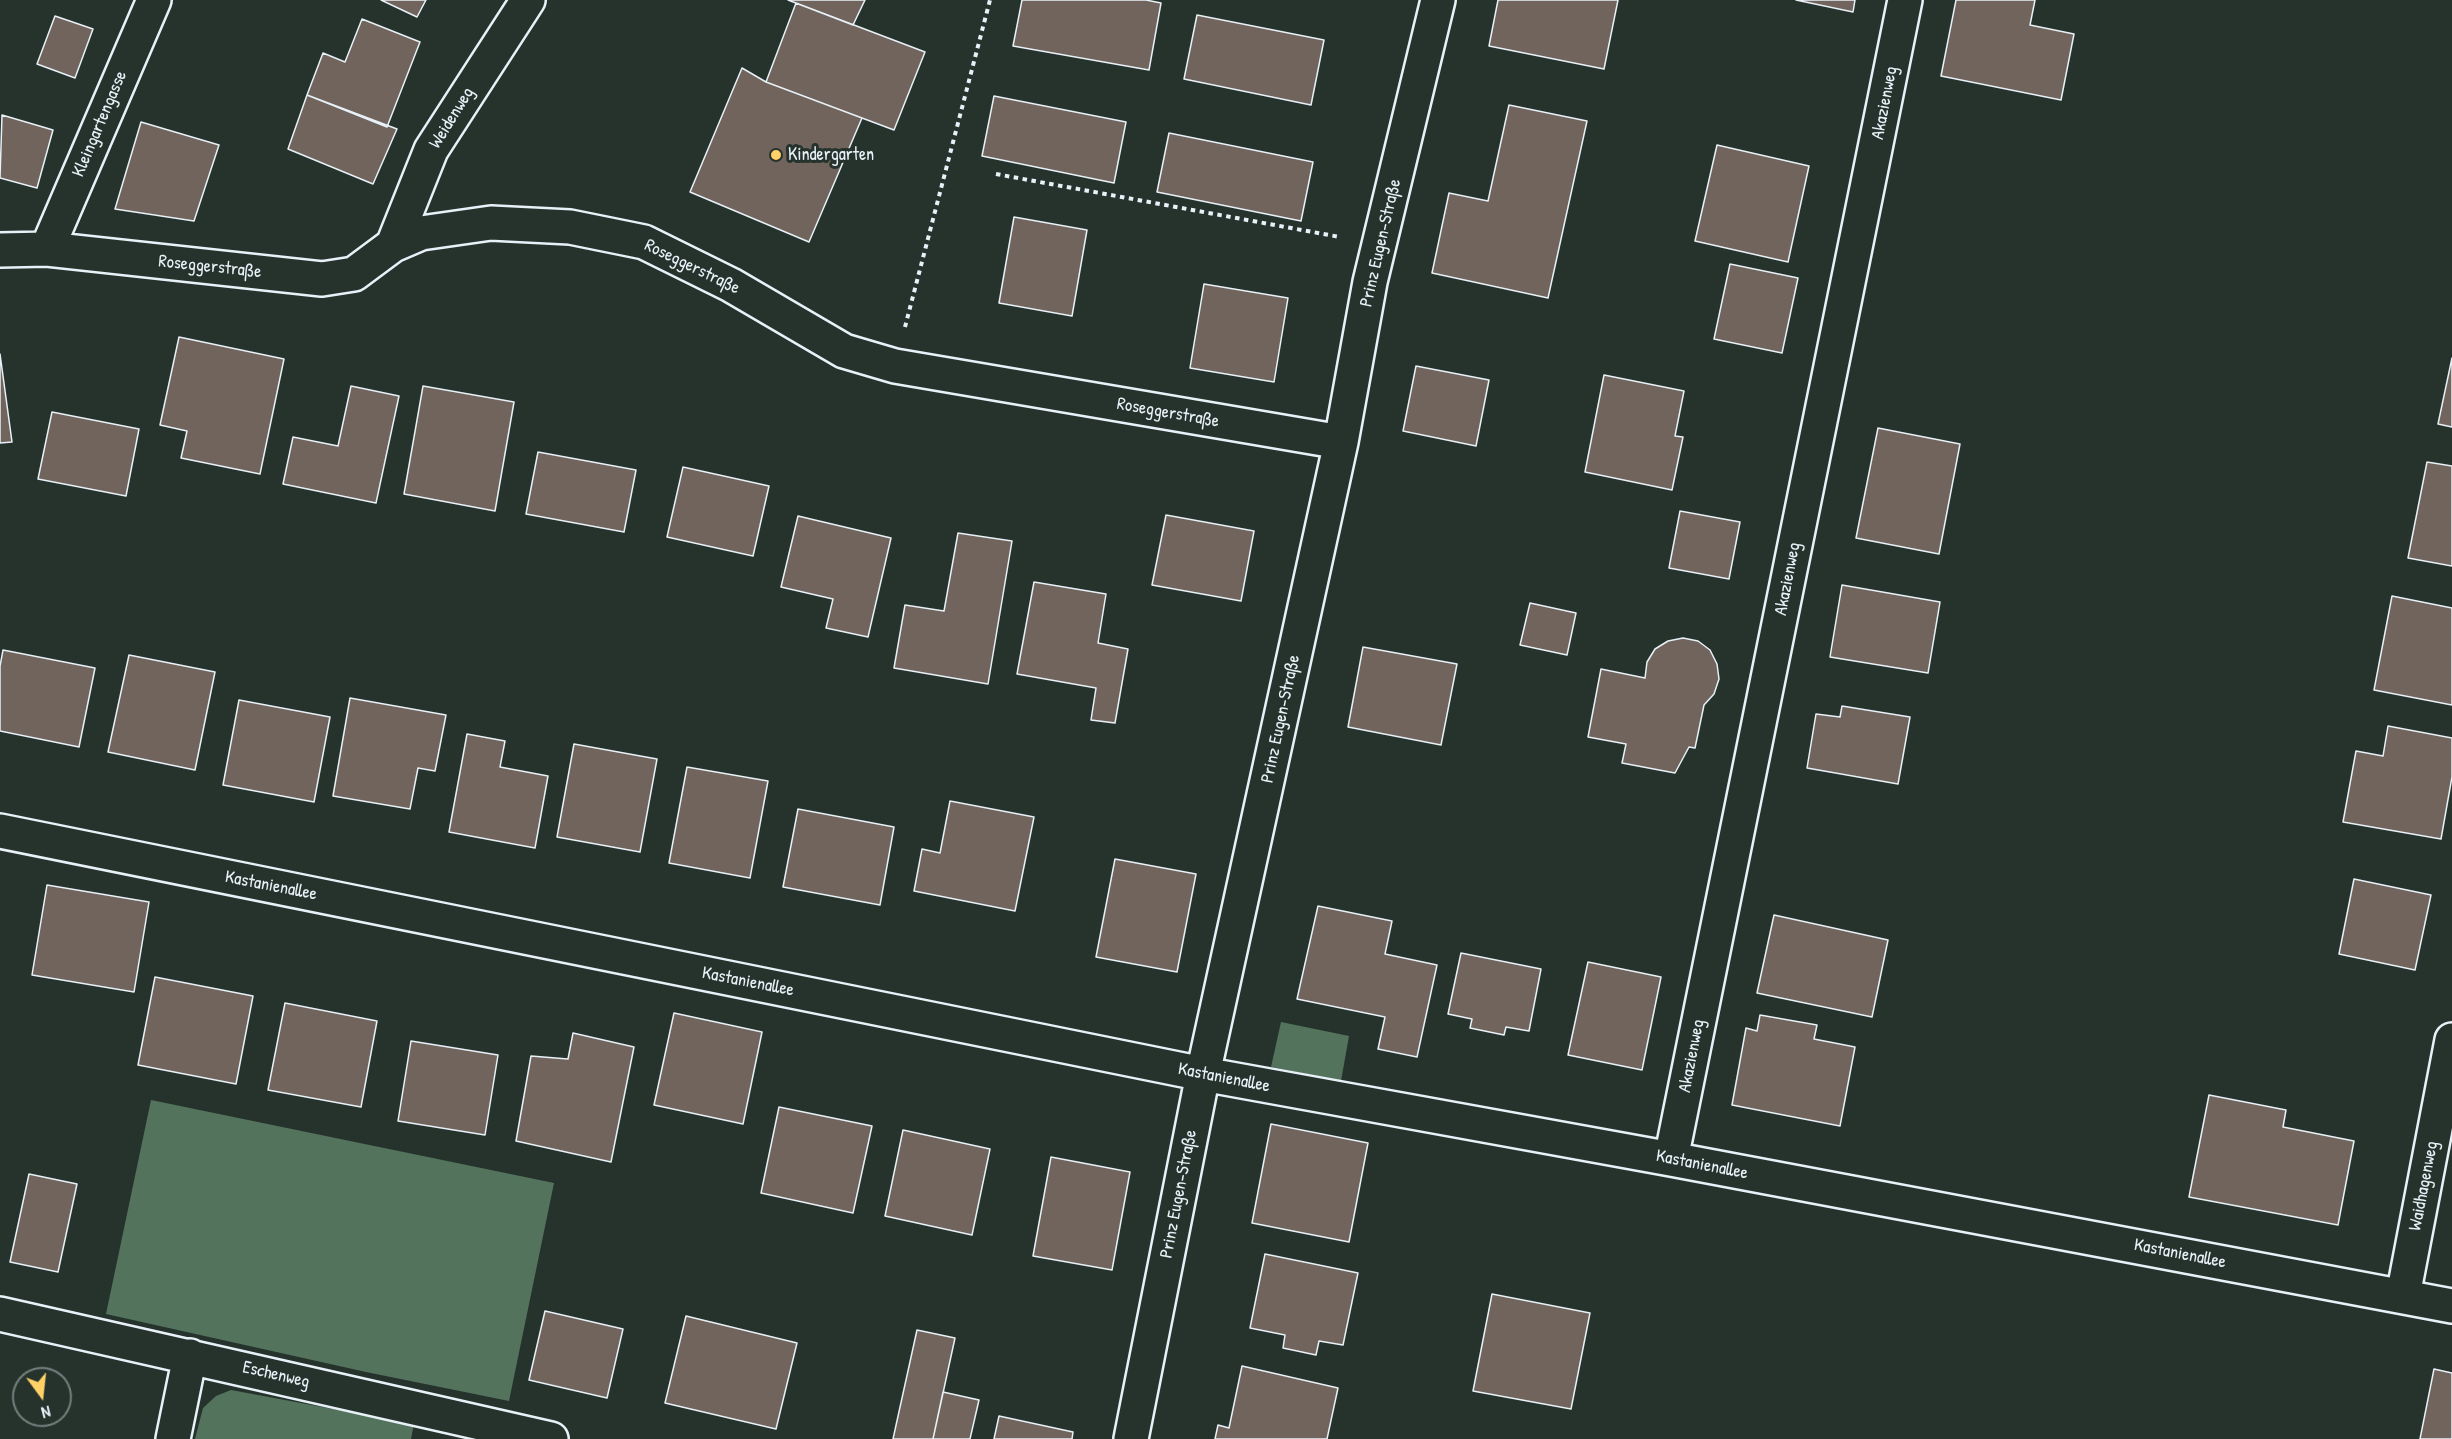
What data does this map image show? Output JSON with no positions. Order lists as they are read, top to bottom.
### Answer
{
  "streets": {
    "street": [
      "Akazienweg",
      "Weidenweg",
      "Kleingartengasse",
      "Prinz Eugen-Straße",
      "Roseggerstraße",
      "Kastanienallee",
      "Waidhagenweg",
      "Eschenweg"
    ]
  },
  "crossings": [
    ["Akazienweg", "Kastanienallee"],
    ["Weidenweg", "Roseggerstraße"],
    ["Kleingartengasse", "Roseggerstraße"],
    ["Prinz Eugen-Straße", "Roseggerstraße"],
    ["Prinz Eugen-Straße", "Kastanienallee"],
    ["Kastanienallee", "Waidhagenweg"]
  ],
  "places": ["Kindergarten"],
  "north": "bottom"
}
